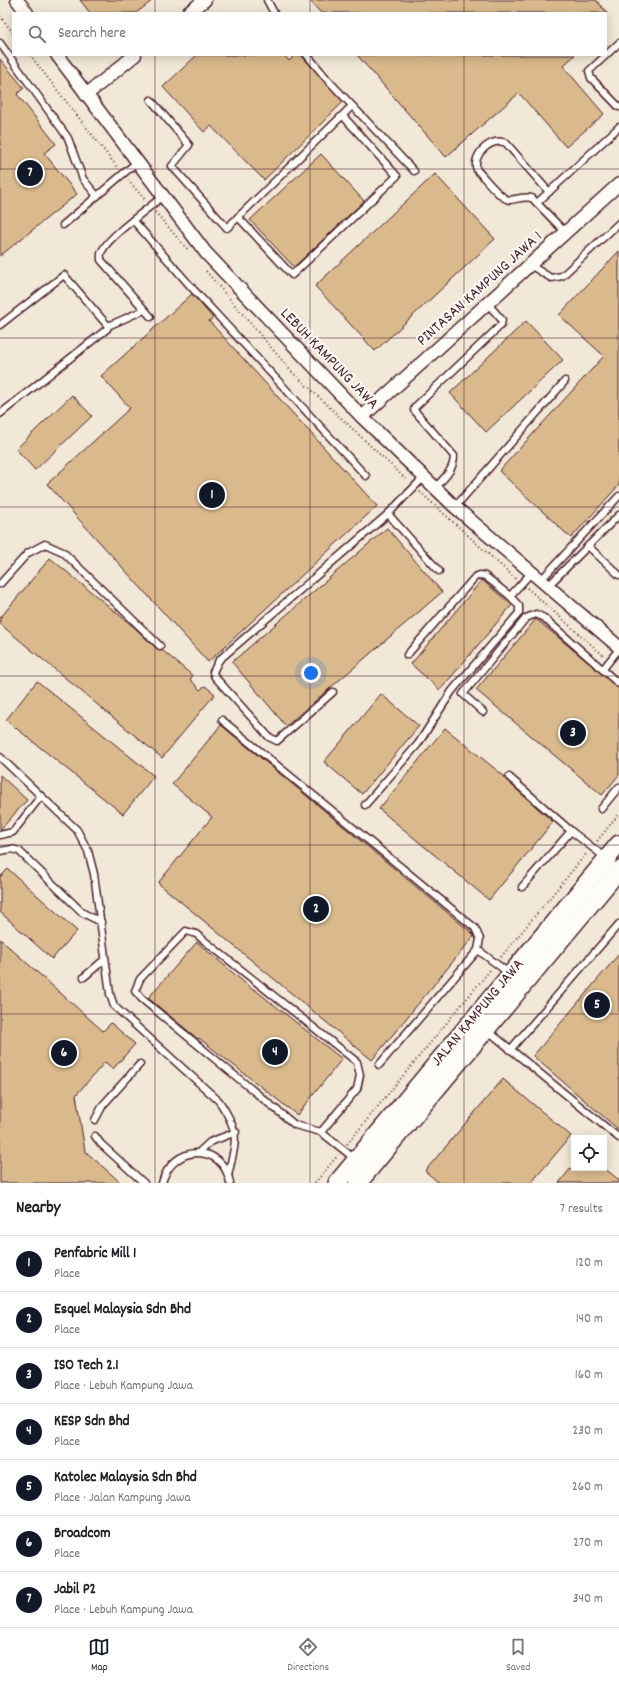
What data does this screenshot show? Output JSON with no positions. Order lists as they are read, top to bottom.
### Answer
{
  "streets": {
    "street": ["PINTASAN KAMPUNG JAWA 1", "LEBUH KAMPUNG JAWA", "JALAN KAMPUNG JAWA"]
  },
  "crossings": [
    ["PINTASAN KAMPUNG JAWA 1", "LEBUH KAMPUNG JAWA"]
  ],
  "page": {
    "search": "Search here",
    "pins": [
      "7",
      "1",
      "3",
      "2",
      "5",
      "4",
      "6"
    ],
    "heading": ["Nearby", "7 results"],
    "list": [
      {
        "mark": "1",
        "name": "Penfabric Mill 1",
        "note": "Place",
        "value": "120 m"
      },
      {
        "mark": "2",
        "name": "Esquel Malaysia Sdn Bhd",
        "note": "Place",
        "value": "140 m"
      },
      {
        "mark": "3",
        "name": "ISO Tech 2.1",
        "note": "Place · Lebuh Kampung Jawa",
        "value": "160 m"
      },
      {
        "mark": "4",
        "name": "KESP Sdn Bhd",
        "note": "Place",
        "value": "230 m"
      },
      {
        "mark": "5",
        "name": "Katolec Malaysia Sdn Bhd",
        "note": "Place · Jalan Kampung Jawa",
        "value": "260 m"
      },
      {
        "mark": "6",
        "name": "Broadcom",
        "note": "Place",
        "value": "270 m"
      },
      {
        "mark": "7",
        "name": "Jabil P2",
        "note": "Place · Lebuh Kampung Jawa",
        "value": "340 m"
      }
    ],
    "nav": ["Map", "Directions", "Saved"]
  }
}
